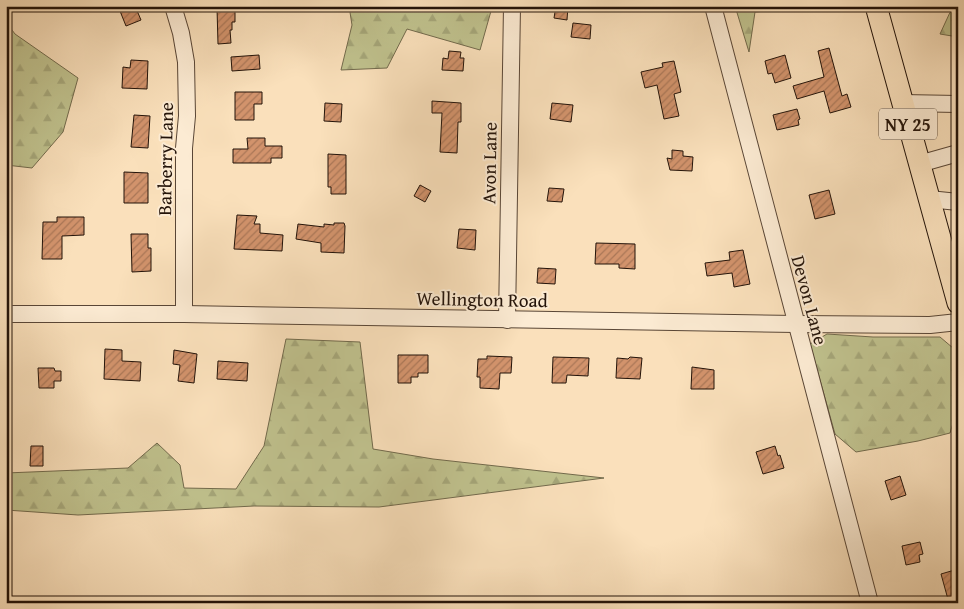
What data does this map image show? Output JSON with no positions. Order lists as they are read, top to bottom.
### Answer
{
  "streets": {
    "main road": ["NY 25"],
    "street": [
      "Barberry Lane",
      "Avon Lane",
      "Wellington Road",
      "Devon Lane"
    ]
  },
  "crossings": [
    ["Barberry Lane", "Wellington Road"],
    ["Avon Lane", "Wellington Road"],
    ["Wellington Road", "Devon Lane"]
  ]
}
